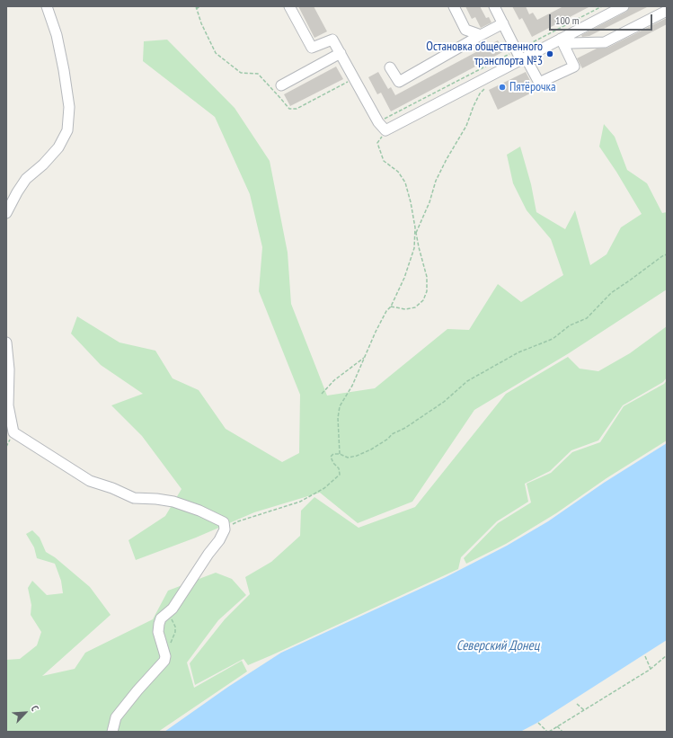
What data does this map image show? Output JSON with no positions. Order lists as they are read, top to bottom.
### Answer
{
  "water": ["Северский Донец"],
  "places": ["Остановка общественного транспорта №3", "Пятёрочка"],
  "scale_bar": "100 m",
  "north": "top right"
}
